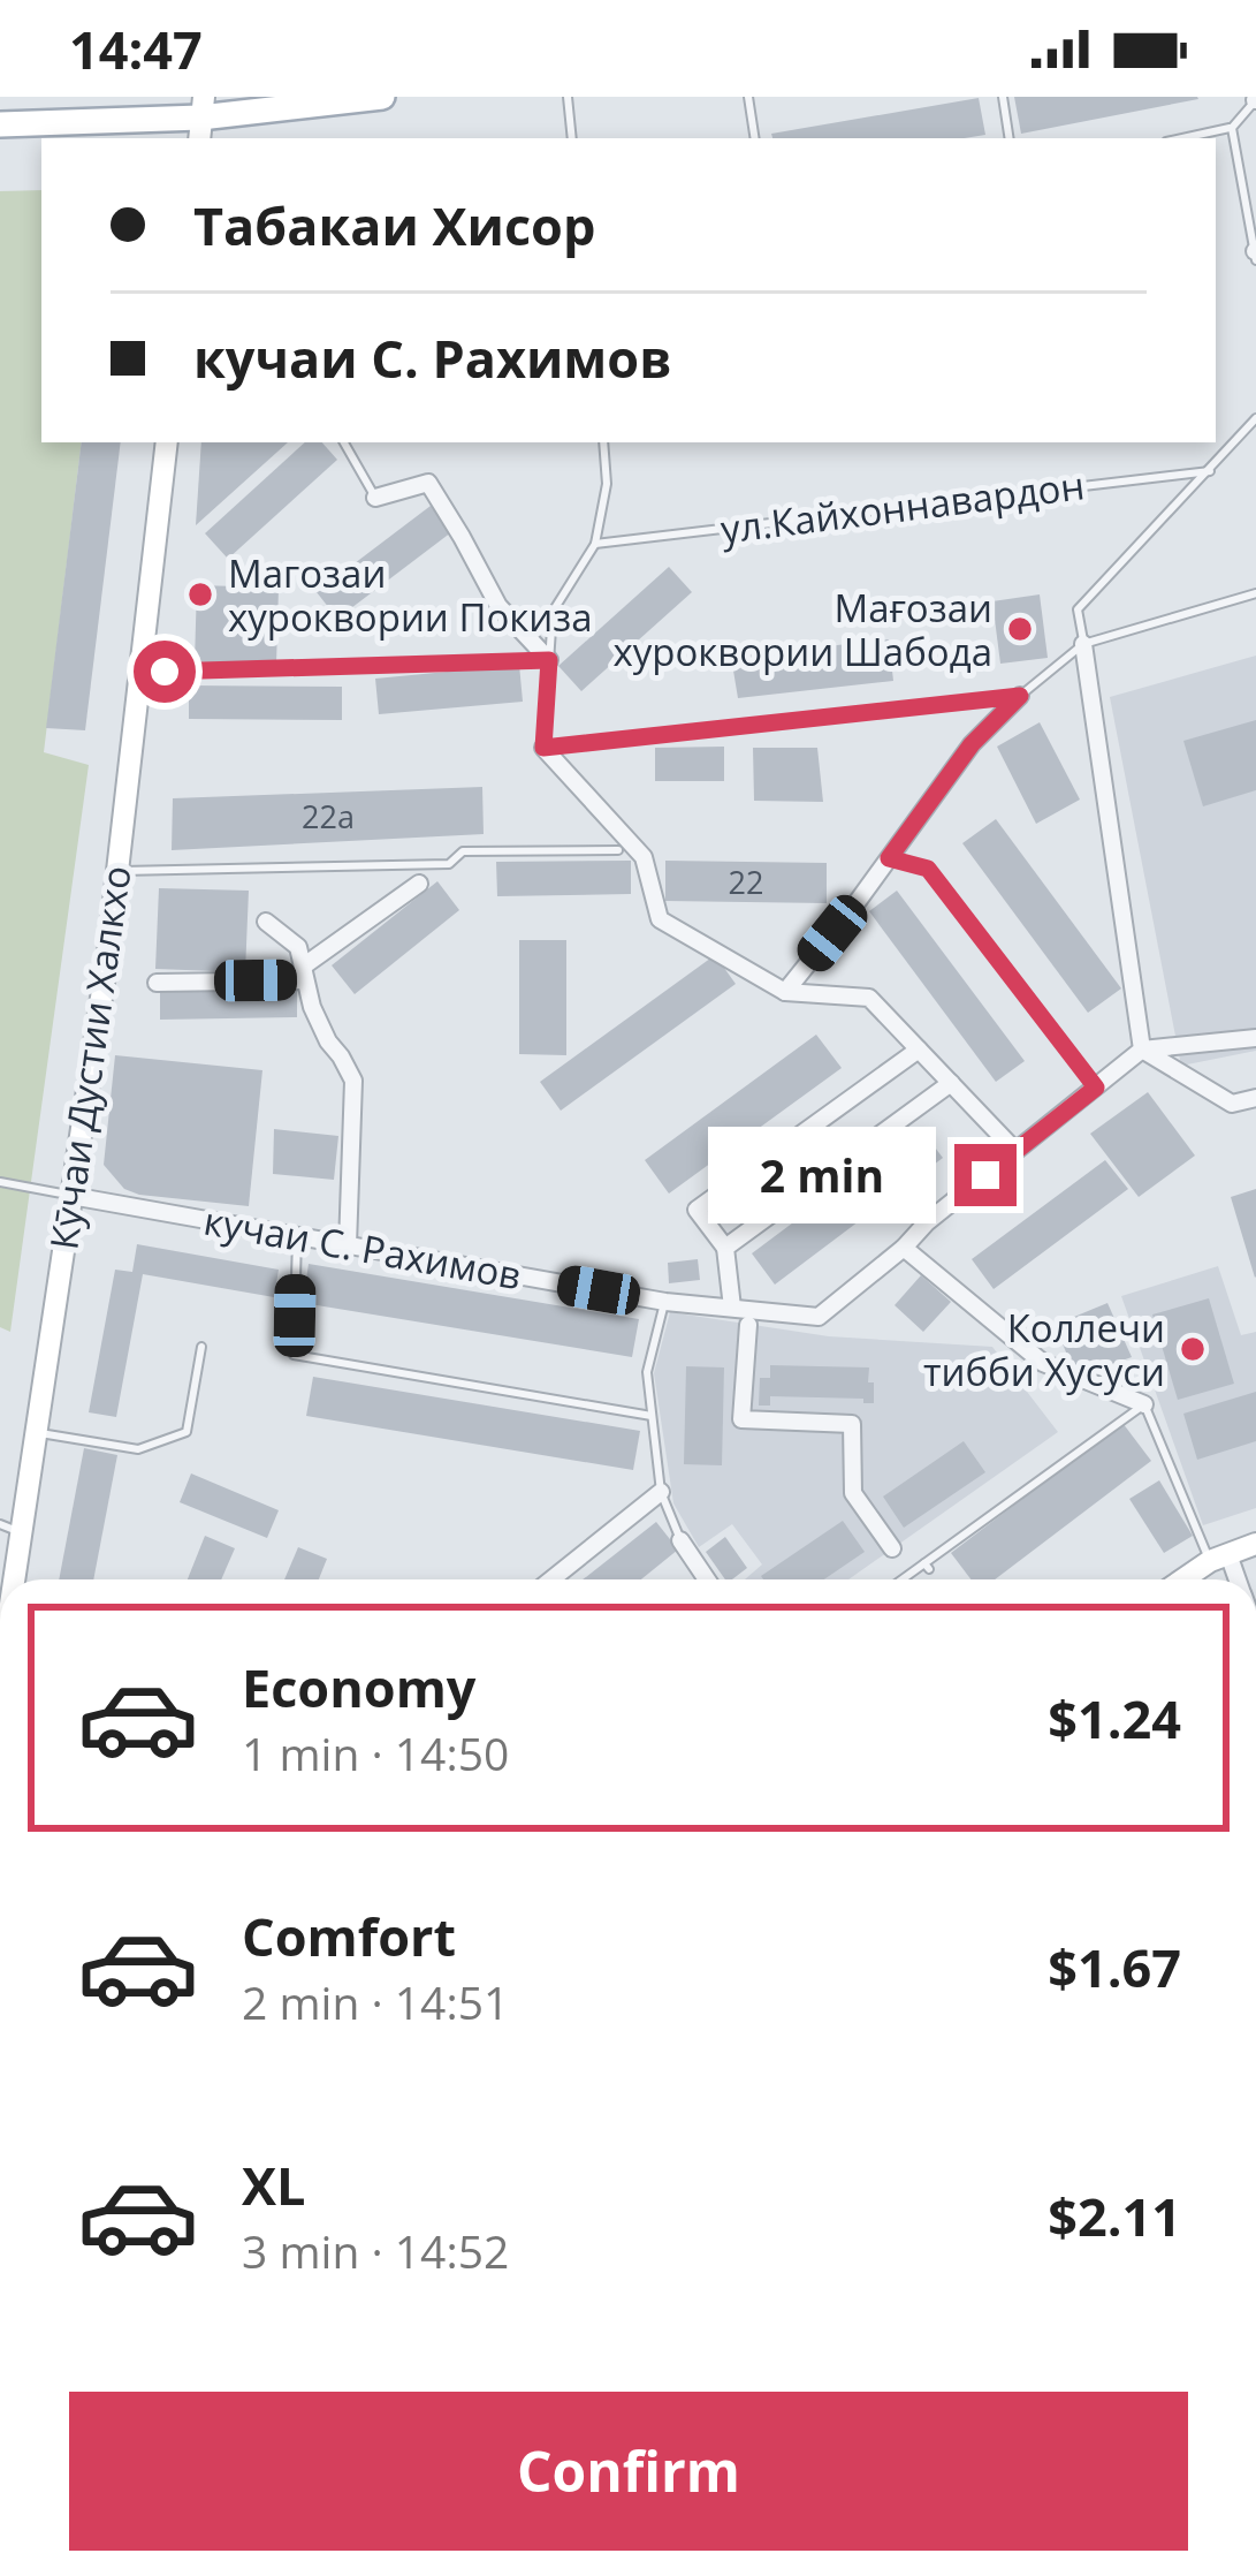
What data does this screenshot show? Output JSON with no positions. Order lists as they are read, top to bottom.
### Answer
{
  "streets": {
    "street": ["Кӯчаи Дустии Халкхо", "кучаи С. Рахимов"],
    "lane": ["ул.Кайхоннавардон"]
  },
  "crossings": [
    ["Кӯчаи Дустии Халкхо", "кучаи С. Рахимов"]
  ],
  "places": ["Магозаи хуроквории Покиза", "Мағозаи хуроквории Шабода", "Коллечи тибби Хусуси"],
  "house_numbers": ["22a", "22"],
  "page": {
    "status": "14:47",
    "banner": ["Табакаи Хисор", "кучаи С. Рахимов"],
    "bubble": "2 min",
    "list": [
      {
        "name": "Economy",
        "note": "1 min · 14:50",
        "value": "$1.24"
      },
      {
        "name": "Comfort",
        "note": "2 min · 14:51",
        "value": "$1.67"
      },
      {
        "name": "XL",
        "note": "3 min · 14:52",
        "value": "$2.11"
      }
    ],
    "buttons": "Confirm"
  }
}
